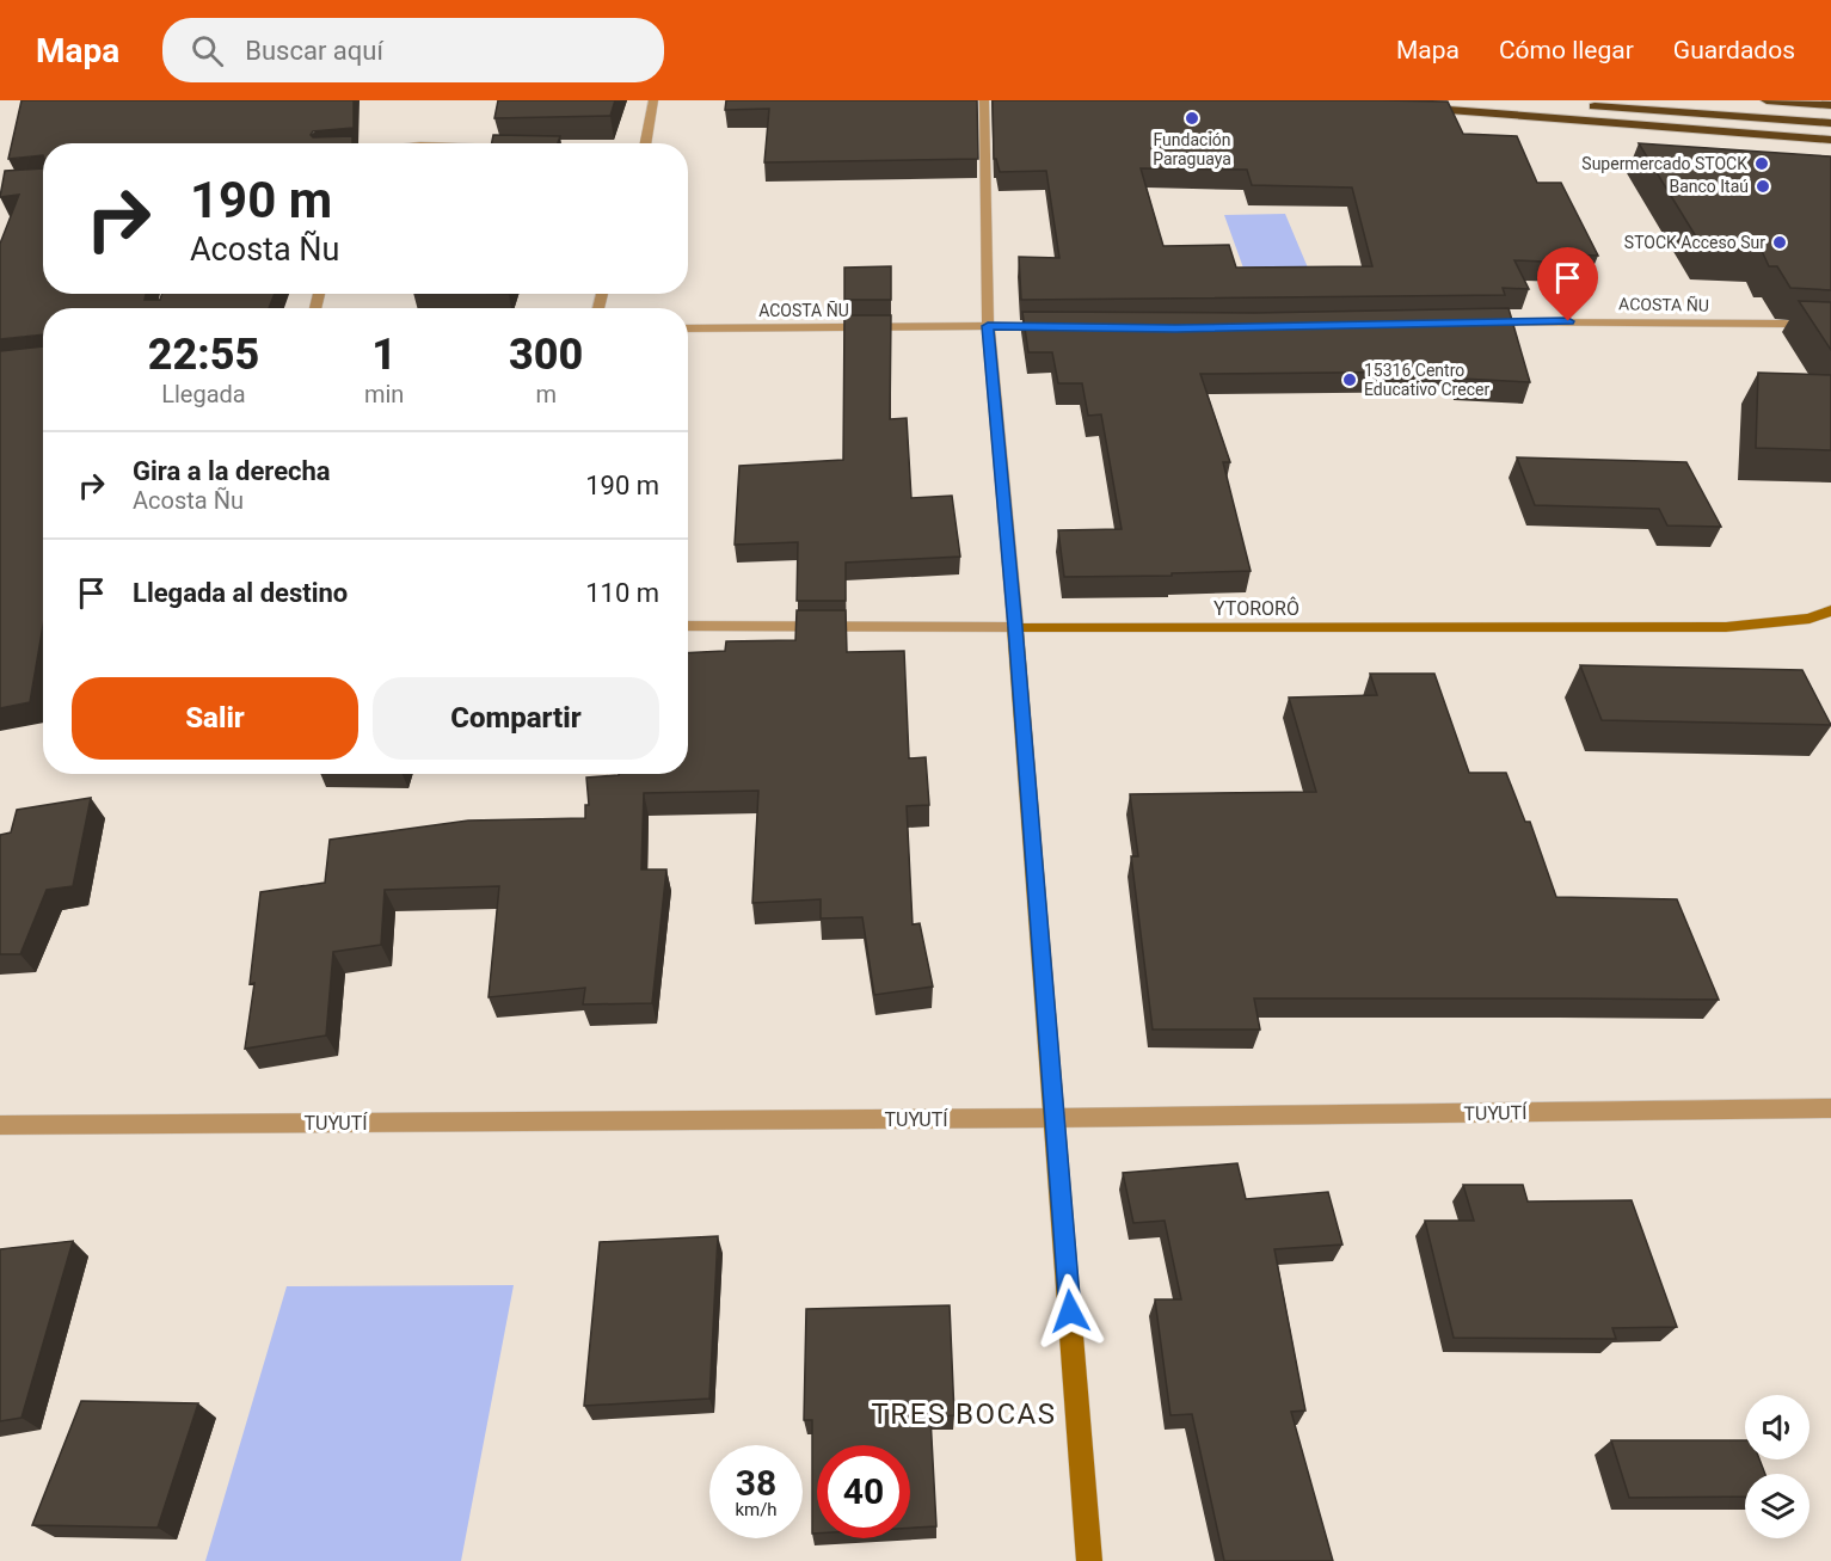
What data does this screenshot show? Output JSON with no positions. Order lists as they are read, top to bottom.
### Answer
{
  "streets": {
    "street": ["ACOSTA ÑU", "YTORORÔ", "TUYUTÍ"]
  },
  "districts": ["TRES BOCAS"],
  "places": [
    "Fundación Paraguaya",
    "Supermercado STOCK",
    "Banco Itaú",
    "STOCK Acceso Sur",
    "15316 Centro Educativo Crecer"
  ],
  "page": {
    "header": "Mapa",
    "search": "Buscar aquí",
    "nav": ["Mapa", "Cómo llegar", "Guardados"],
    "turn": ["190 m", "Acosta Ñu"],
    "eta": [
      "22:55",
      "Llegada",
      "1",
      "min",
      "300",
      "m"
    ],
    "list": [
      {
        "name": "Gira a la derecha",
        "note": "Acosta Ñu",
        "value": "190 m"
      },
      {
        "name": "Llegada al destino",
        "value": "110 m"
      }
    ],
    "buttons": ["Salir", "Compartir"],
    "speed": "38 km/h",
    "limit": "40"
  }
}
